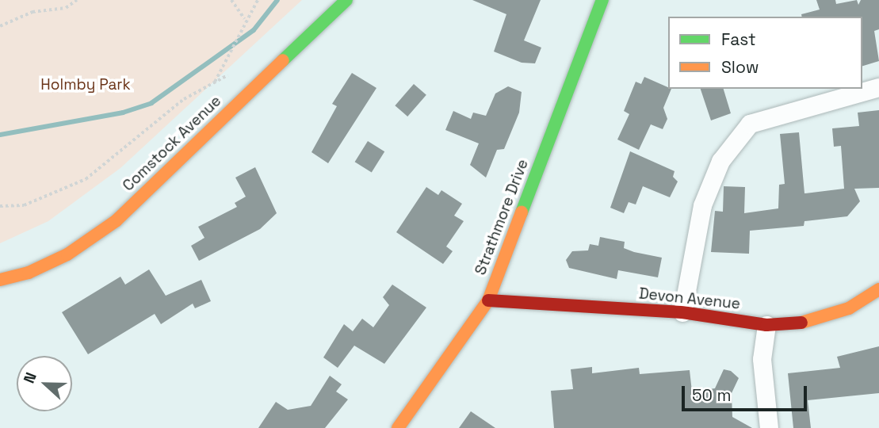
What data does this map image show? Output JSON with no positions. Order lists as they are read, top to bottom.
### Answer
{
  "streets": {
    "street": ["Comstock Avenue", "Strathmore Drive", "Devon Avenue"]
  },
  "crossings": [
    ["Strathmore Drive", "Devon Avenue"]
  ],
  "parks": ["Holmby Park"],
  "legend": ["Fast", "Slow"],
  "scale_bar": "50 m",
  "north": "left"
}
